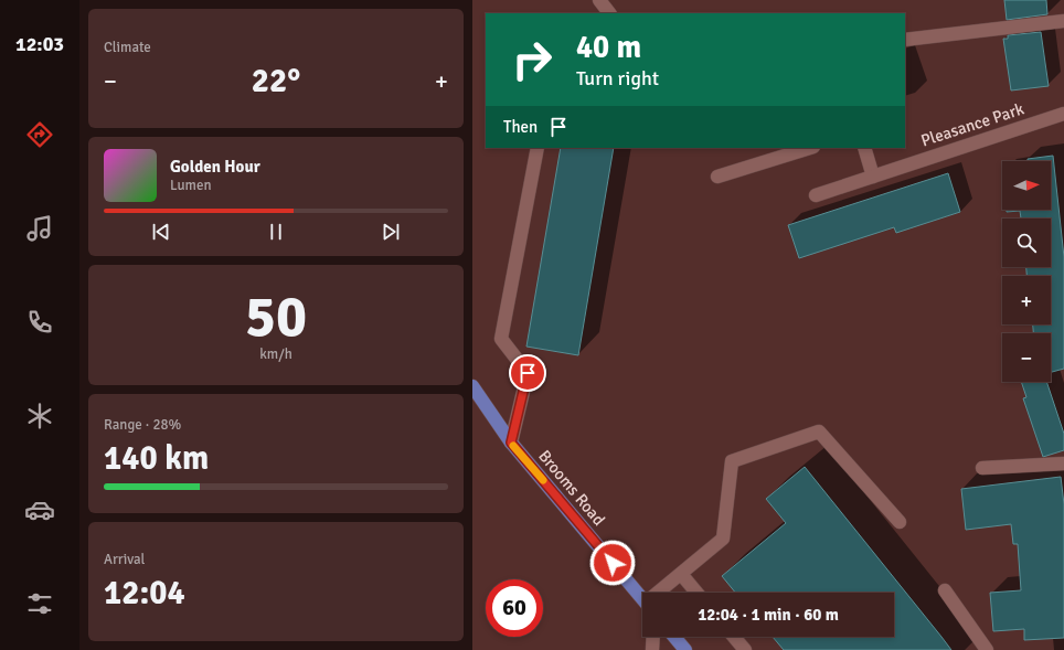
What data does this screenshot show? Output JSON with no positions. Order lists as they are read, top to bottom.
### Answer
{
  "streets": {
    "main road": ["Brooms Road"],
    "street": ["Pleasance Park"]
  },
  "north": "right",
  "page": {
    "tabs": "12:03",
    "tile": [
      "Climate",
      ["50", "km/h"],
      ["Range · 28%", "140 km"],
      ["Arrival", "12:04"]
    ],
    "turn": ["40 m", "Turn right"],
    "heat": ["−", "22°", "+"],
    "then": "Then",
    "song": ["Golden Hour", "Lumen"],
    "map_buttons": ["+", "−"],
    "limit": "60",
    "trip": "12:04 · 1 min · 60 m"
  }
}
